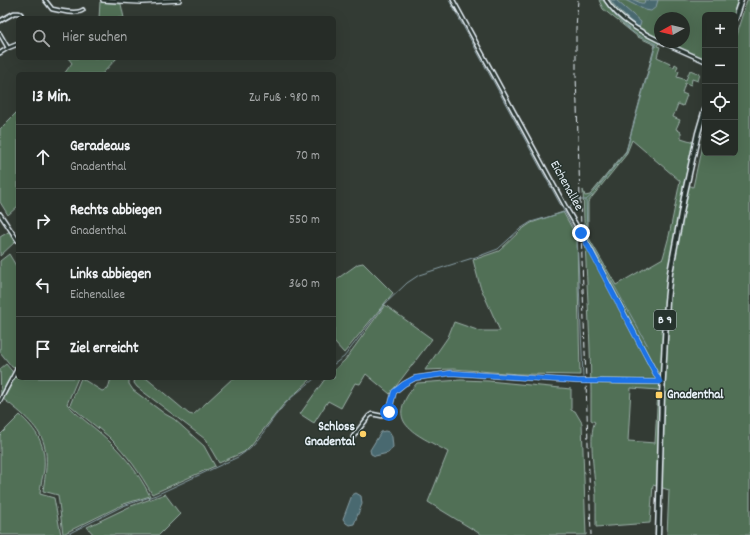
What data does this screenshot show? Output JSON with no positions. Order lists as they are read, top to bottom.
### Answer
{
  "streets": {
    "main road": ["B 9"],
    "street": ["Eichenallee"]
  },
  "crossings": [
    ["Eichenallee", "B 9"]
  ],
  "places": {
    "transit": ["Gnadenthal"],
    "other": ["Schloss Gnadental"]
  },
  "north": "left",
  "page": {
    "map_buttons": ["+", "−"],
    "search": "Hier suchen",
    "heading": ["13 Min.", "Zu Fuß · 980 m"],
    "list": [
      ["Geradeaus", "Gnadenthal", "70 m"],
      ["Rechts abbiegen", "Gnadenthal", "550 m"],
      ["Links abbiegen", "Eichenallee", "360 m"],
      "Ziel erreicht"
    ]
  }
}
